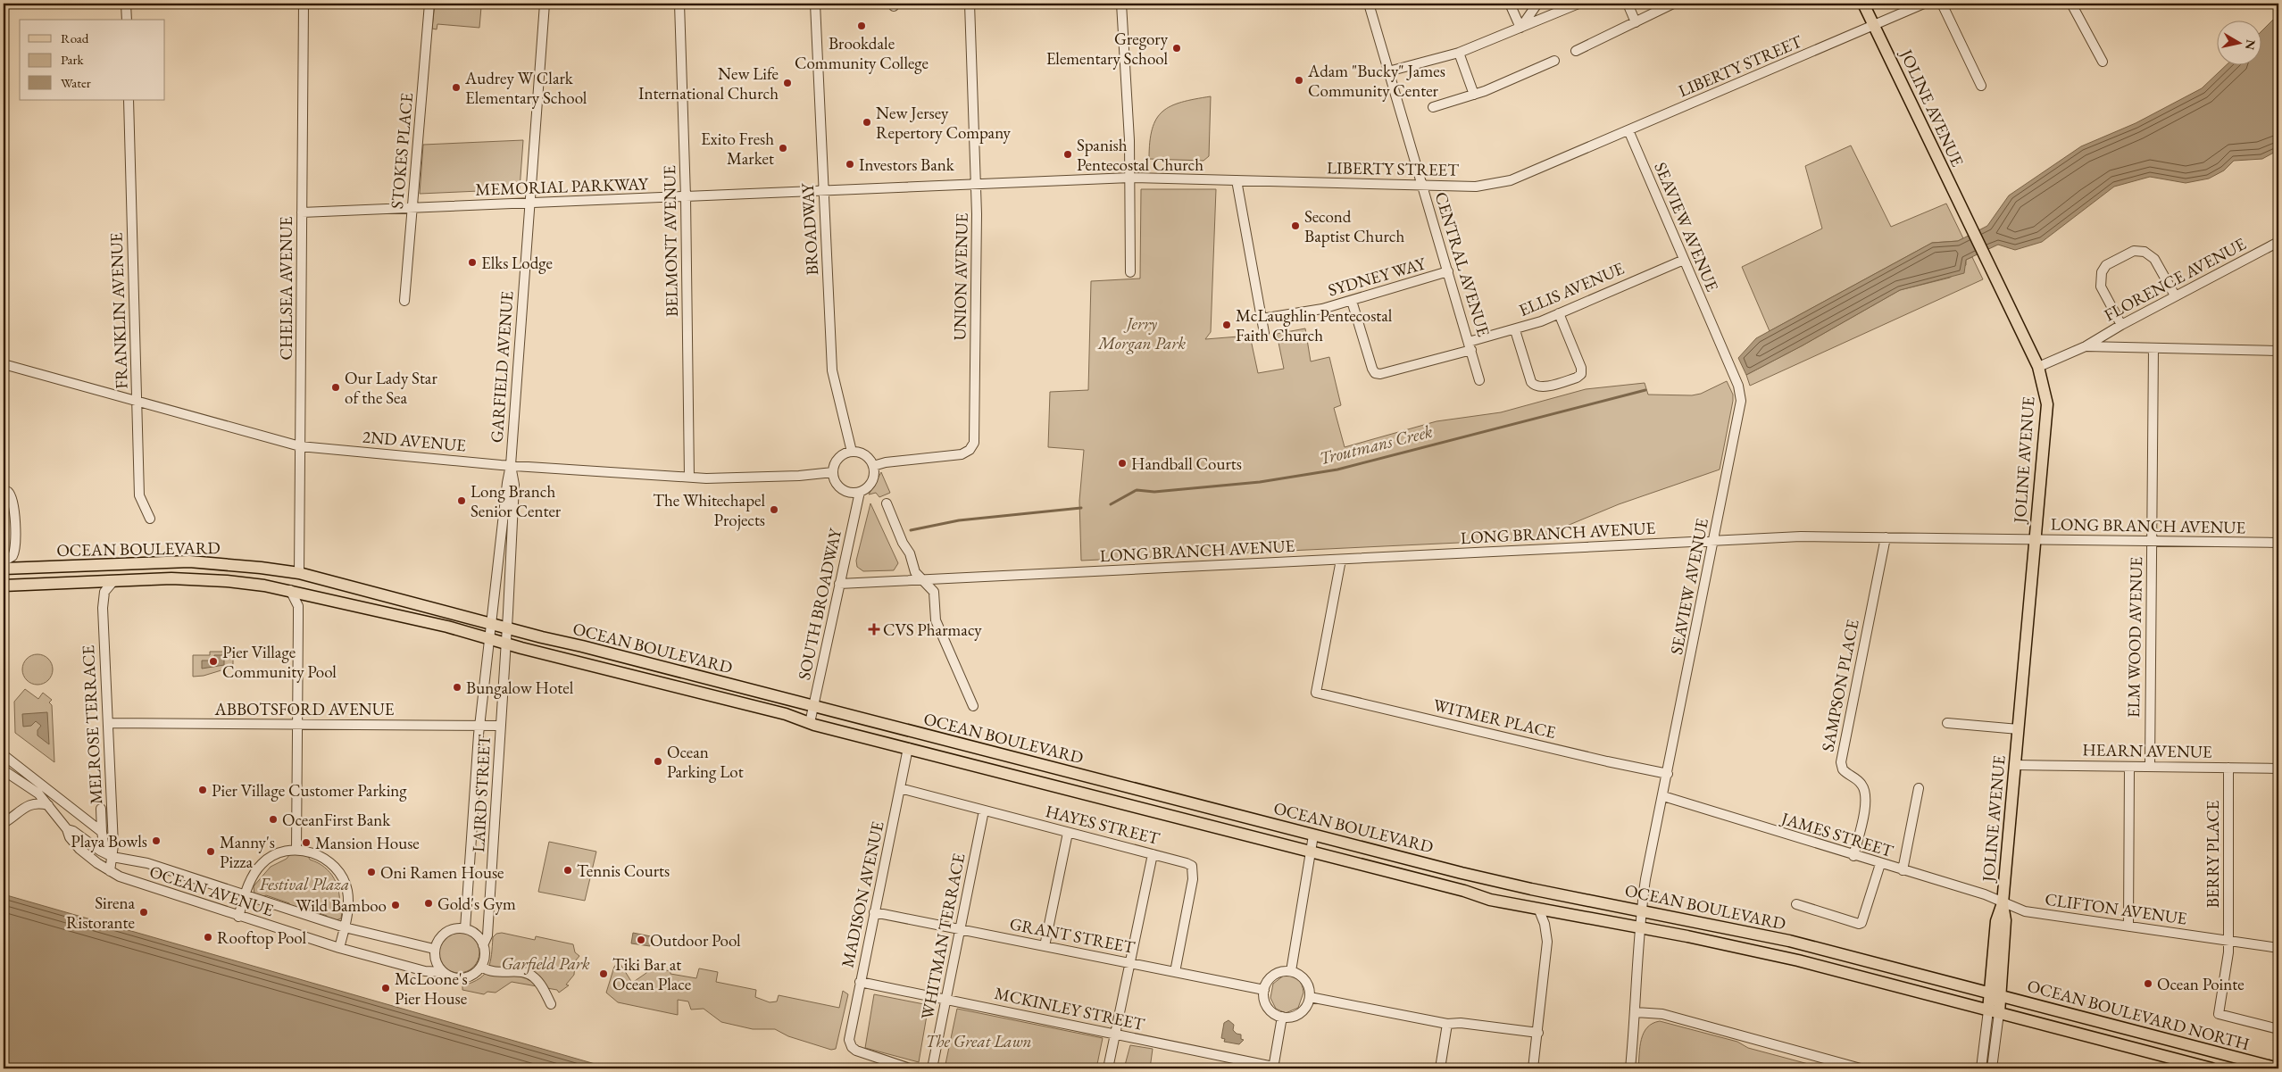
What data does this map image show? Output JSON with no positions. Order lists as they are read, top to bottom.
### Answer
{
  "streets": {
    "main road": ["JOLINE AVENUE", "OCEAN BOULEVARD", "OCEAN BOULEVARD NORTH"],
    "street": [
      "LIBERTY STREET",
      "STOKES PLACE",
      "MEMORIAL PARKWAY",
      "SEAVIEW AVENUE",
      "BROADWAY",
      "BELMONT AVENUE",
      "CENTRAL AVENUE",
      "UNION AVENUE",
      "SYDNEY WAY",
      "FLORENCE AVENUE",
      "CHELSEA AVENUE",
      "ELLIS AVENUE",
      "FRANKLIN AVENUE",
      "GARFIELD AVENUE",
      "2ND AVENUE",
      "LONG BRANCH AVENUE",
      "SOUTH BROADWAY",
      "ELM WOOD AVENUE",
      "SAMPSON PLACE",
      "ABBOTSFORD AVENUE",
      "WITMER PLACE",
      "MELROSE TERRACE",
      "HEARN AVENUE",
      "LAIRD STREET",
      "HAYES STREET",
      "JAMES STREET",
      "BERRY PLACE",
      "OCEAN AVENUE",
      "MADISON AVENUE",
      "CLIFTON AVENUE",
      "GRANT STREET",
      "WHITMAN TERRACE",
      "MCKINLEY STREET"
    ]
  },
  "crossings": [
    ["LIBERTY STREET", "JOLINE AVENUE"],
    ["LIBERTY STREET", "MEMORIAL PARKWAY"],
    ["LIBERTY STREET", "SEAVIEW AVENUE"],
    ["LIBERTY STREET", "BROADWAY"],
    ["LIBERTY STREET", "CENTRAL AVENUE"],
    ["LIBERTY STREET", "UNION AVENUE"],
    ["JOLINE AVENUE", "FLORENCE AVENUE"],
    ["JOLINE AVENUE", "LONG BRANCH AVENUE"],
    ["JOLINE AVENUE", "OCEAN BOULEVARD"],
    ["JOLINE AVENUE", "HEARN AVENUE"],
    ["JOLINE AVENUE", "JAMES STREET"],
    ["JOLINE AVENUE", "CLIFTON AVENUE"],
    ["JOLINE AVENUE", "OCEAN BOULEVARD NORTH"],
    ["STOKES PLACE", "MEMORIAL PARKWAY"],
    ["MEMORIAL PARKWAY", "BROADWAY"],
    ["MEMORIAL PARKWAY", "BELMONT AVENUE"],
    ["MEMORIAL PARKWAY", "CHELSEA AVENUE"],
    ["MEMORIAL PARKWAY", "GARFIELD AVENUE"],
    ["SEAVIEW AVENUE", "ELLIS AVENUE"],
    ["SEAVIEW AVENUE", "LONG BRANCH AVENUE"],
    ["SEAVIEW AVENUE", "OCEAN BOULEVARD"],
    ["SEAVIEW AVENUE", "WITMER PLACE"],
    ["SEAVIEW AVENUE", "JAMES STREET"],
    ["BROADWAY", "UNION AVENUE"],
    ["BROADWAY", "2ND AVENUE"],
    ["BROADWAY", "SOUTH BROADWAY"],
    ["BELMONT AVENUE", "2ND AVENUE"],
    ["CENTRAL AVENUE", "SYDNEY WAY"],
    ["CENTRAL AVENUE", "ELLIS AVENUE"],
    ["UNION AVENUE", "2ND AVENUE"],
    ["UNION AVENUE", "SOUTH BROADWAY"],
    ["SYDNEY WAY", "ELLIS AVENUE"],
    ["CHELSEA AVENUE", "2ND AVENUE"],
    ["CHELSEA AVENUE", "OCEAN BOULEVARD"],
    ["FRANKLIN AVENUE", "2ND AVENUE"],
    ["GARFIELD AVENUE", "2ND AVENUE"],
    ["GARFIELD AVENUE", "OCEAN BOULEVARD"],
    ["GARFIELD AVENUE", "LAIRD STREET"],
    ["2ND AVENUE", "SOUTH BROADWAY"],
    ["LONG BRANCH AVENUE", "SOUTH BROADWAY"],
    ["LONG BRANCH AVENUE", "ELM WOOD AVENUE"],
    ["LONG BRANCH AVENUE", "SAMPSON PLACE"],
    ["LONG BRANCH AVENUE", "WITMER PLACE"],
    ["OCEAN BOULEVARD", "SOUTH BROADWAY"],
    ["OCEAN BOULEVARD", "MELROSE TERRACE"],
    ["OCEAN BOULEVARD", "LAIRD STREET"],
    ["OCEAN BOULEVARD", "MADISON AVENUE"],
    ["OCEAN BOULEVARD", "OCEAN BOULEVARD NORTH"],
    ["ELM WOOD AVENUE", "HEARN AVENUE"],
    ["SAMPSON PLACE", "JAMES STREET"],
    ["ABBOTSFORD AVENUE", "MELROSE TERRACE"],
    ["ABBOTSFORD AVENUE", "LAIRD STREET"],
    ["MELROSE TERRACE", "OCEAN AVENUE"],
    ["HEARN AVENUE", "BERRY PLACE"],
    ["LAIRD STREET", "OCEAN AVENUE"],
    ["HAYES STREET", "MADISON AVENUE"],
    ["HAYES STREET", "GRANT STREET"],
    ["HAYES STREET", "WHITMAN TERRACE"],
    ["JAMES STREET", "CLIFTON AVENUE"],
    ["BERRY PLACE", "CLIFTON AVENUE"],
    ["MADISON AVENUE", "GRANT STREET"],
    ["MADISON AVENUE", "MCKINLEY STREET"],
    ["GRANT STREET", "WHITMAN TERRACE"],
    ["WHITMAN TERRACE", "MCKINLEY STREET"]
  ],
  "water": ["Troutmans Creek"],
  "parks": [
    "Jerry Morgan Park",
    "Festival Plaza",
    "Garfield Park",
    "The Great Lawn"
  ],
  "places": {
    "other": [
      "Brookdale Community College",
      "Gregory Elementary School",
      "Adam \"Bucky\" James Community Center",
      "New Life International Church",
      "Audrey W Clark Elementary School",
      "New Jersey Repertory Company",
      "Exito Fresh Market",
      "Spanish Pentecostal Church",
      "Investors Bank",
      "Second Baptist Church",
      "Elks Lodge",
      "McLaughlin Pentecostal Faith Church",
      "Our Lady Star of the Sea",
      "Handball Courts",
      "Long Branch Senior Center",
      "The Whitechapel Projects",
      "Pier Village Community Pool",
      "Bungalow Hotel",
      "Ocean Parking Lot",
      "Pier Village Customer Parking",
      "OceanFirst Bank",
      "Playa Bowls",
      "Mansion House",
      "Manny's Pizza",
      "Tennis Courts",
      "Oni Ramen House",
      "Gold's Gym",
      "Wild Bamboo",
      "Sirena Ristorante",
      "Rooftop Pool",
      "Outdoor Pool",
      "Tiki Bar at Ocean Place",
      "Ocean Pointe",
      "McLoone's Pier House"
    ],
    "health": ["CVS Pharmacy"]
  },
  "legend": ["Road", "Park", "Water"],
  "north": "right"
}
